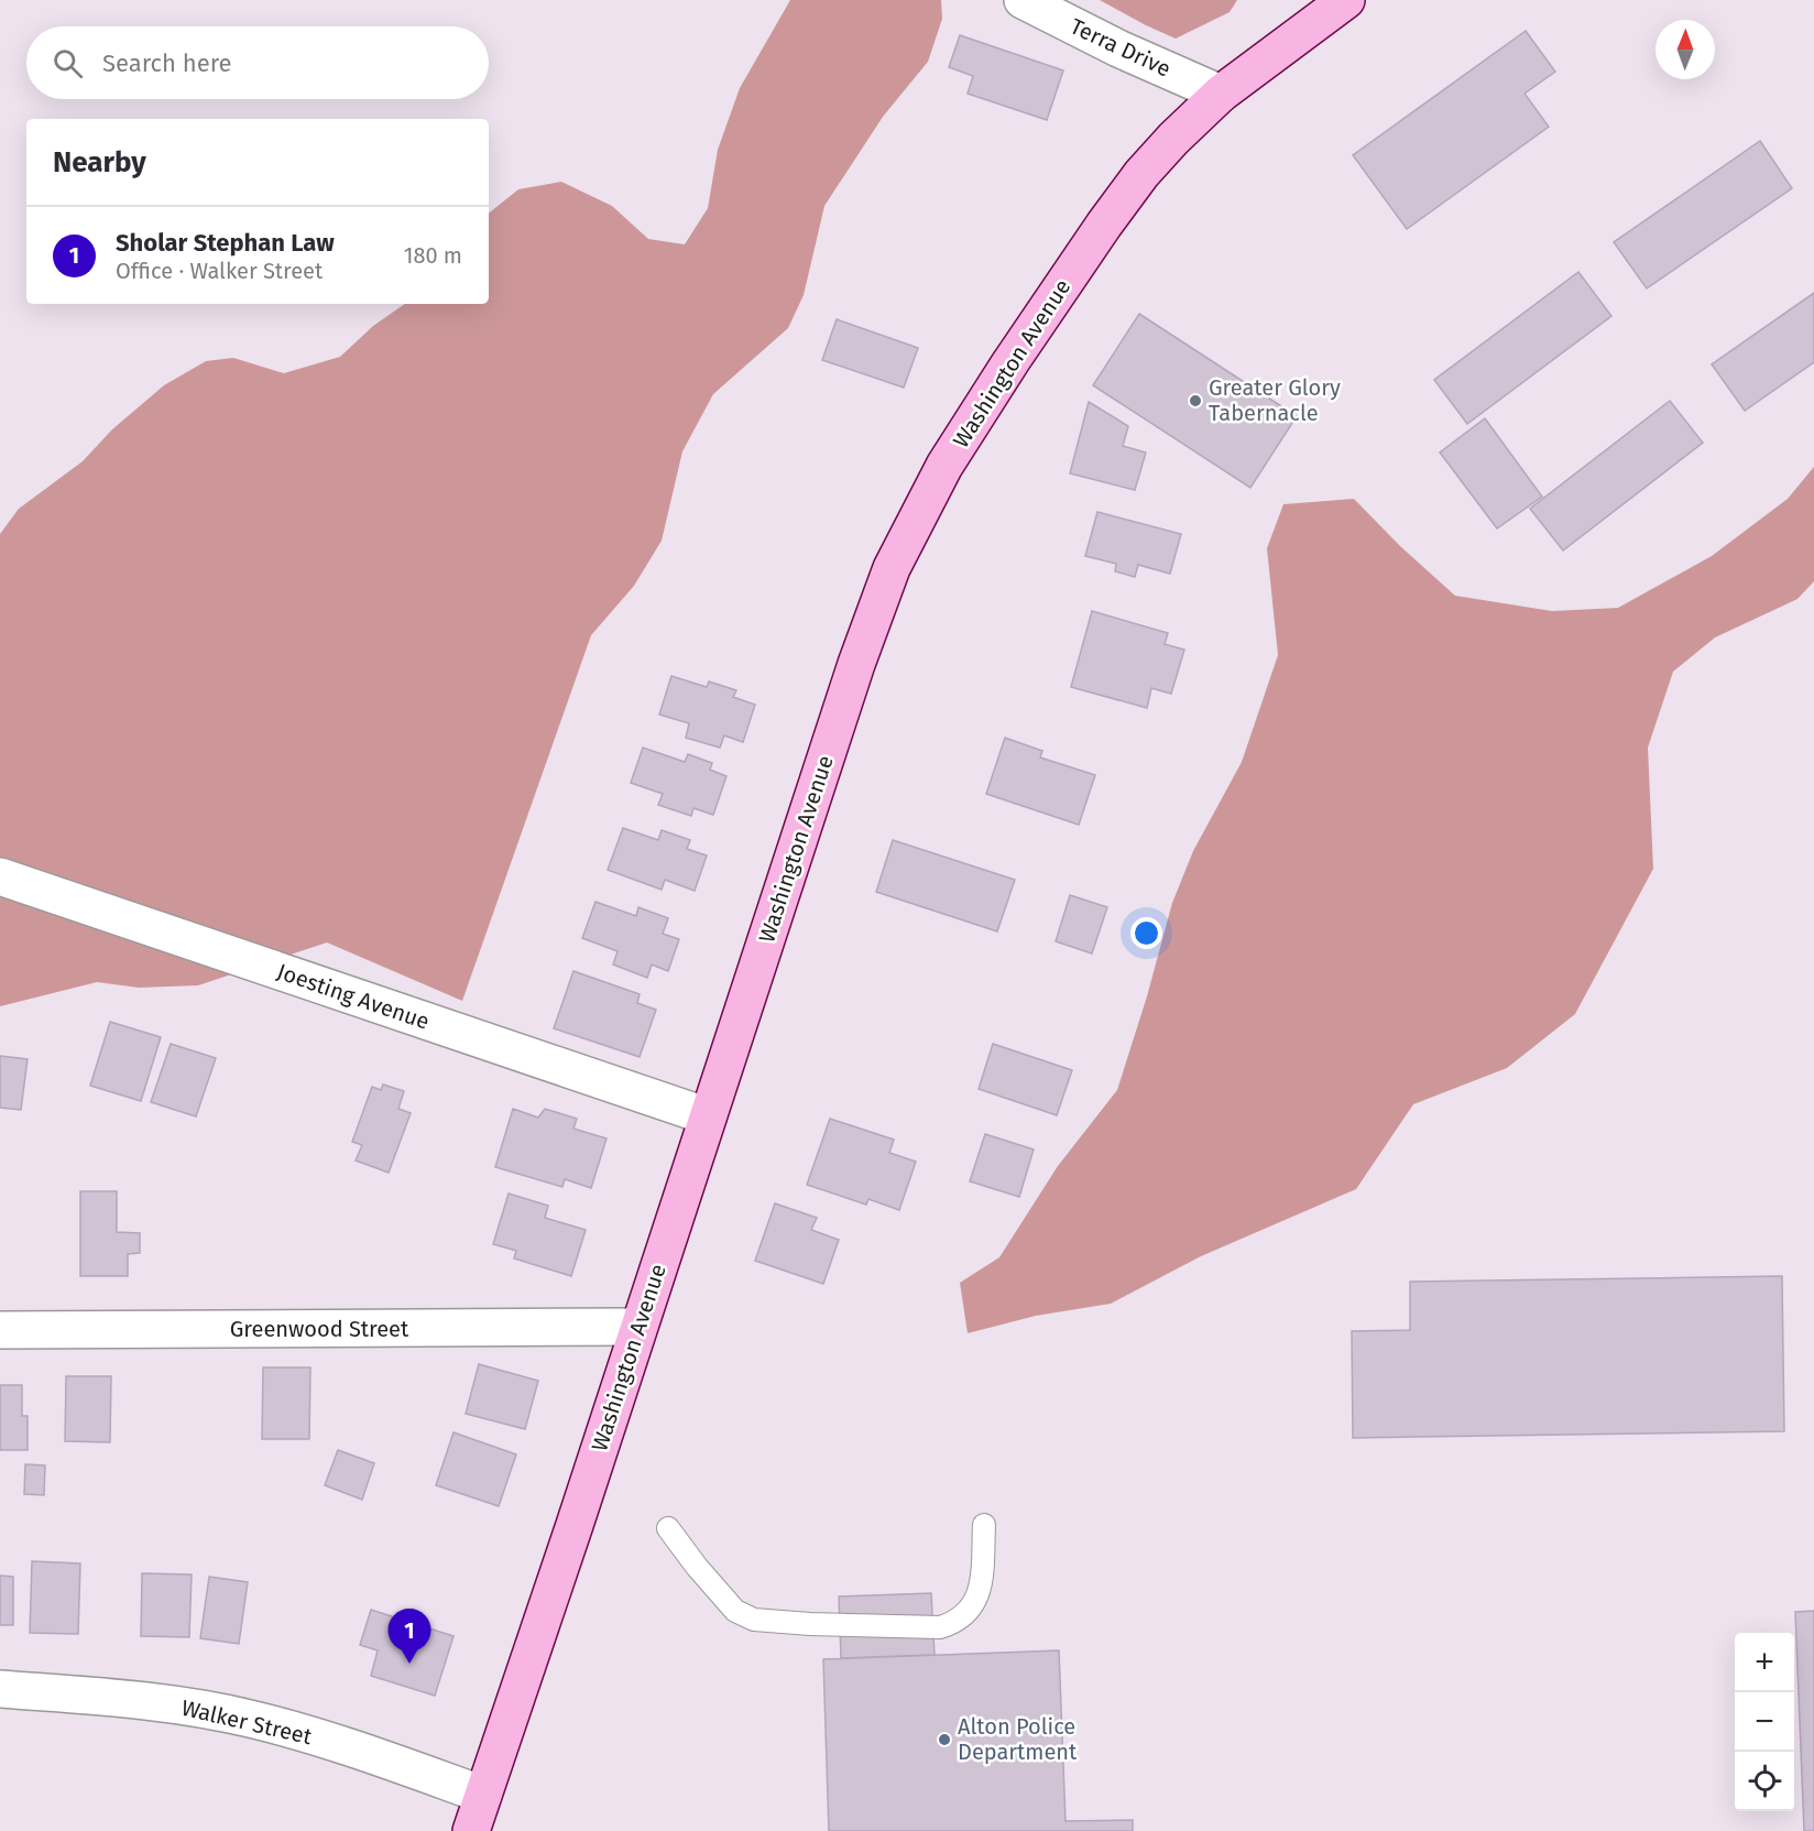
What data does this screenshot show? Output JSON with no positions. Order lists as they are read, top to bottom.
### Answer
{
  "streets": {
    "main road": ["Washington Avenue"],
    "street": [
      "Terra Drive",
      "Joesting Avenue",
      "Greenwood Street",
      "Walker Street"
    ]
  },
  "crossings": [
    ["Terra Drive", "Washington Avenue"],
    ["Washington Avenue", "Joesting Avenue"],
    ["Washington Avenue", "Greenwood Street"],
    ["Washington Avenue", "Walker Street"]
  ],
  "places": ["Greater Glory Tabernacle", "Alton Police Department"],
  "north": "top",
  "page": {
    "search": "Search here",
    "heading": "Nearby",
    "list": [
      {
        "mark": "1",
        "name": "Sholar Stephan Law",
        "note": "Office · Walker Street",
        "value": "180 m"
      }
    ],
    "pins": "1",
    "map_buttons": ["+", "−"]
  }
}
